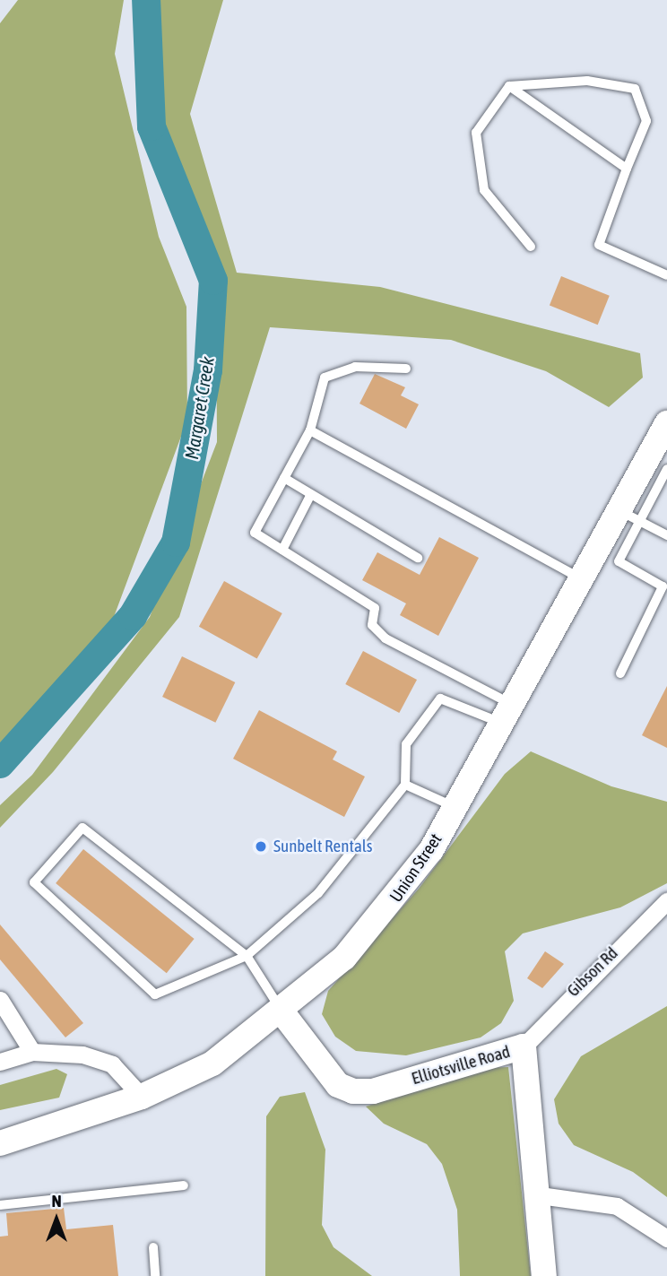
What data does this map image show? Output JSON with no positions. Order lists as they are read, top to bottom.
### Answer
{
  "streets": {
    "main road": ["Union Street", "Elliotsville Road"],
    "street": ["Gibson Rd"]
  },
  "crossings": [
    ["Union Street", "Elliotsville Road"],
    ["Gibson Rd", "Elliotsville Road"]
  ],
  "water": ["Margaret Creek"],
  "places": ["Sunbelt Rentals"],
  "north": "top"
}
